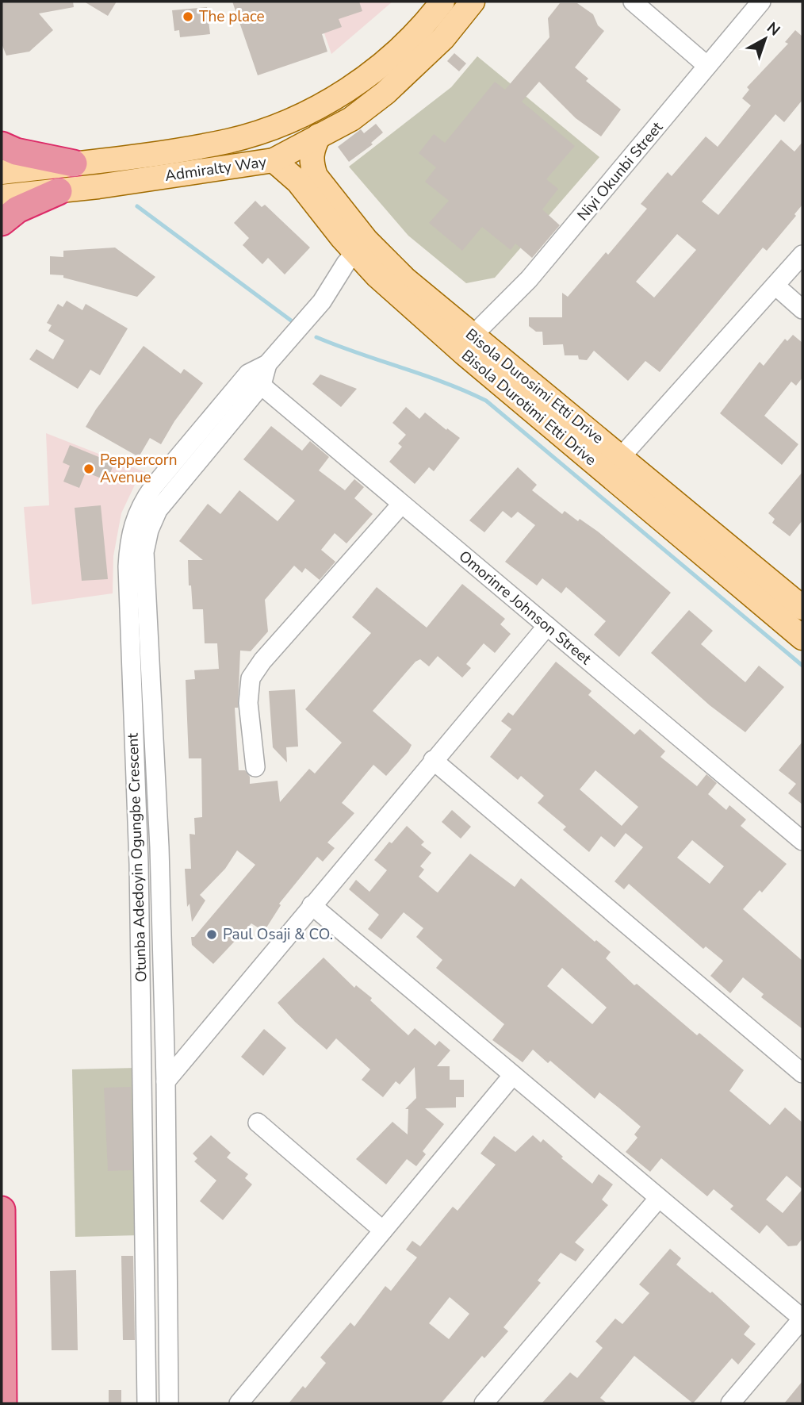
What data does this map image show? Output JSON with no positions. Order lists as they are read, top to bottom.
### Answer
{
  "streets": {
    "main road": ["Admiralty Way", "Bisola Durosimi Etti Drive", "Bisola Durotimi Etti Drive"],
    "street": ["Niyi Okunbi Street", "Omorinre Johnson Street", "Otunba Adedoyin Ogungbe Crescent"]
  },
  "crossings": [
    ["Admiralty Way", "Bisola Durosimi Etti Drive"],
    ["Admiralty Way", "Bisola Durotimi Etti Drive"],
    ["Niyi Okunbi Street", "Bisola Durosimi Etti Drive"],
    ["Bisola Durosimi Etti Drive", "Bisola Durotimi Etti Drive"],
    ["Bisola Durosimi Etti Drive", "Otunba Adedoyin Ogungbe Crescent"],
    ["Bisola Durotimi Etti Drive", "Otunba Adedoyin Ogungbe Crescent"],
    ["Omorinre Johnson Street", "Otunba Adedoyin Ogungbe Crescent"]
  ],
  "places": ["The place", "Peppercorn Avenue", "Paul Osaji & CO."],
  "north": "top right"
}
